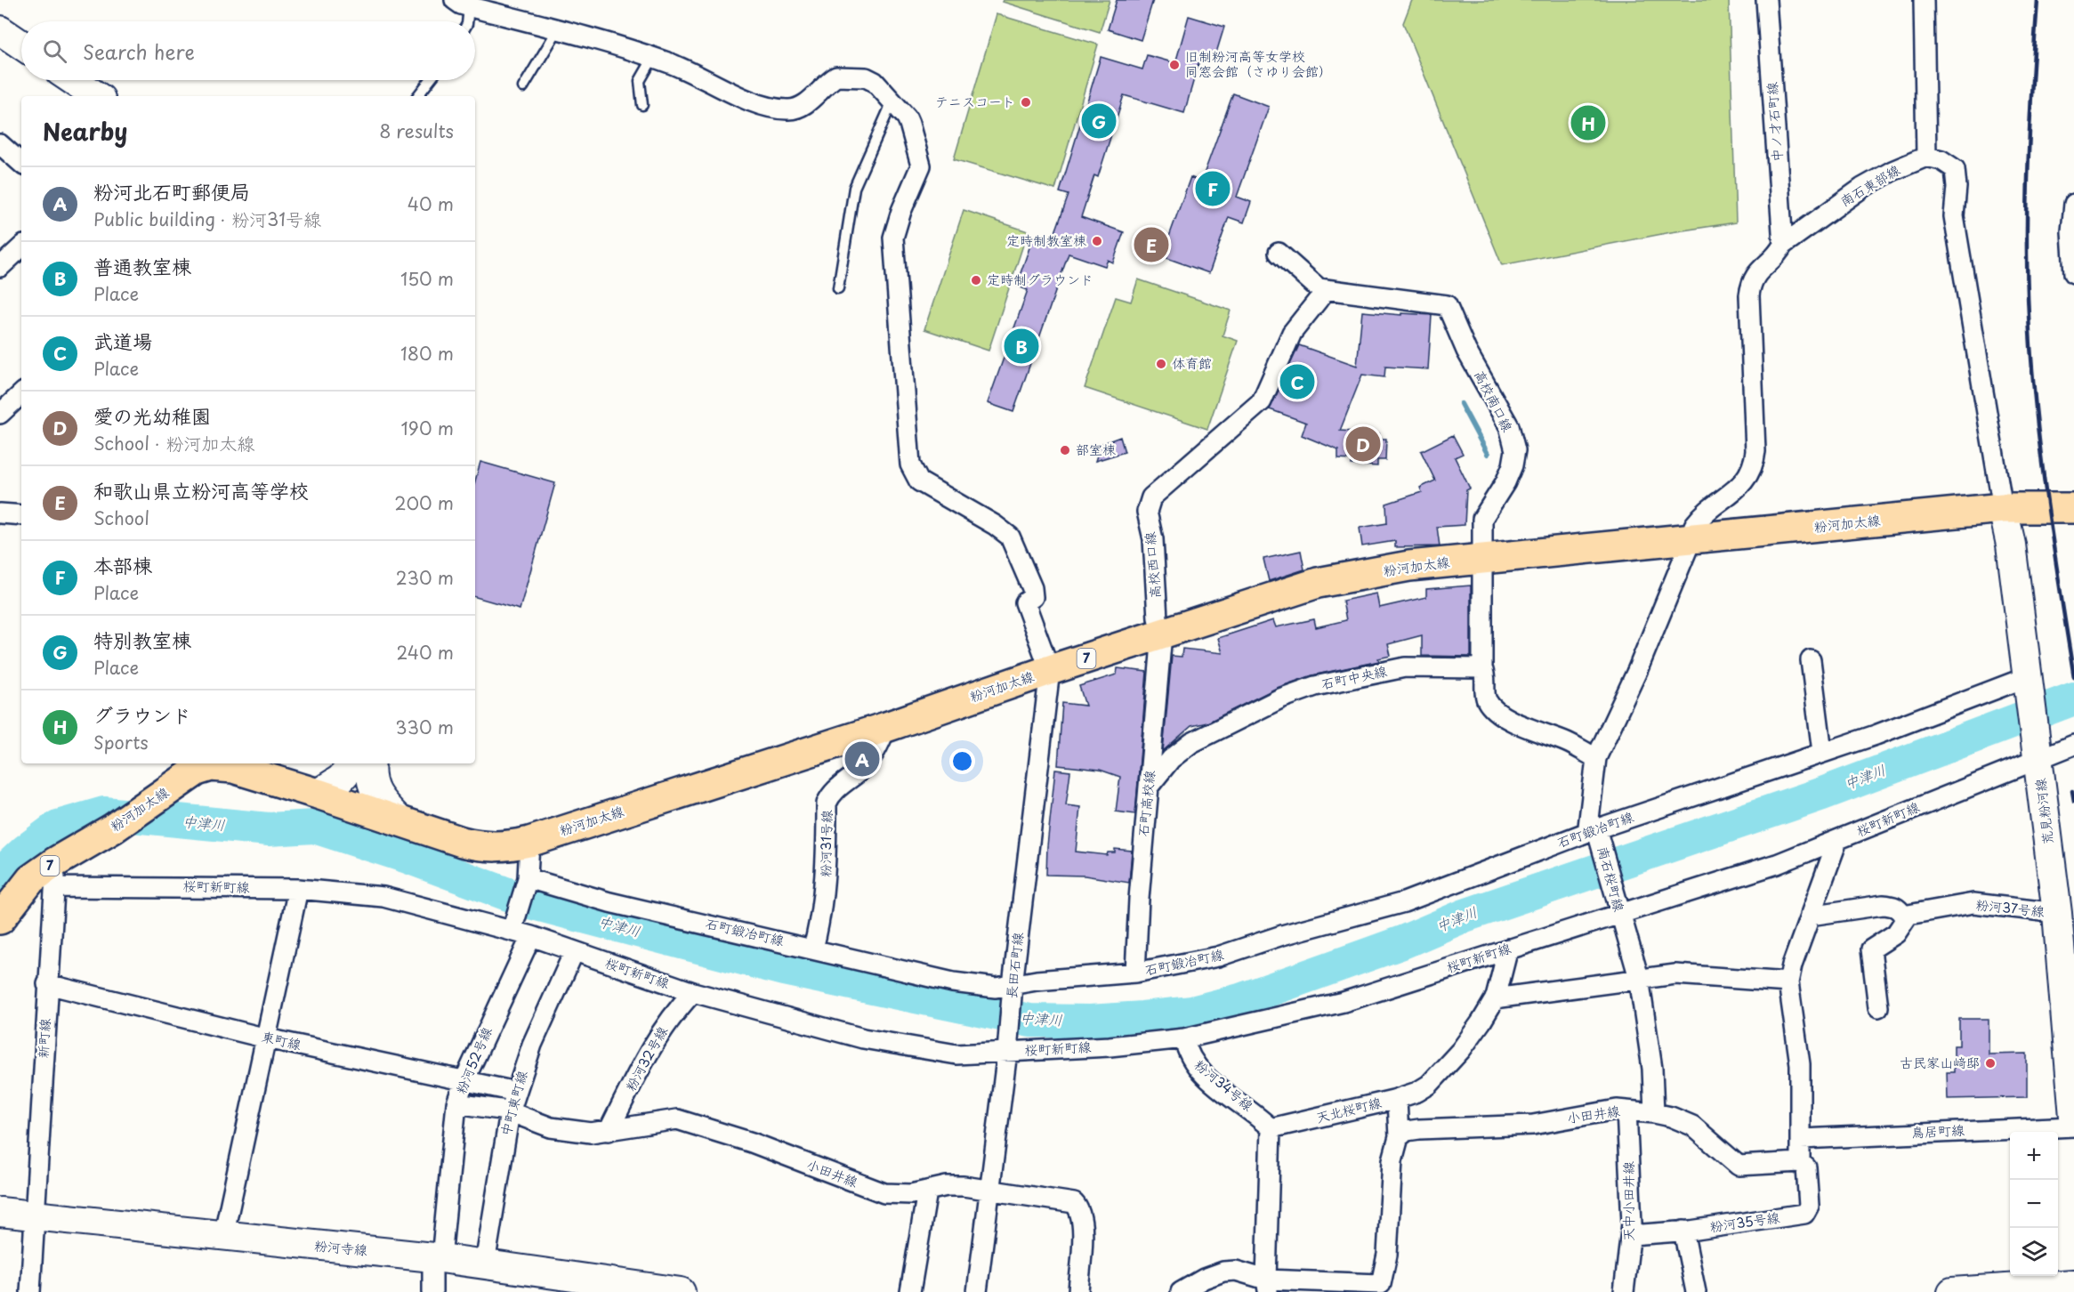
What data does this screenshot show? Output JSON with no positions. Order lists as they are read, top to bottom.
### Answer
{
  "streets": {
    "main road": [
      "粉河加太線",
      "7",
      "荒見粉河線",
      "粉河寺線"
    ],
    "street": [
      "中ノ才石町線",
      "南石東部線",
      "高校南口線",
      "高校西口線",
      "石町中央線",
      "石町高校線",
      "桜町新町線",
      "石町鍛冶町線",
      "粉河31号線",
      "南石桜町線",
      "粉河37号線",
      "長田石町線",
      "新町線",
      "東町線",
      "粉河32号線",
      "粉河52号線",
      "粉河34号線",
      "中町東町線",
      "天北桜町線",
      "小田井線",
      "鳥居町線",
      "天中小田井線",
      "粉河35号線"
    ]
  },
  "crossings": [
    ["中ノ才石町線", "南石東部線"],
    ["南石東部線", "粉河加太線"],
    ["南石東部線", "南石桜町線"],
    ["高校南口線", "粉河加太線"],
    ["高校南口線", "高校西口線"],
    ["粉河加太線", "高校西口線"],
    ["粉河加太線", "石町高校線"],
    ["粉河加太線", "荒見粉河線"],
    ["粉河加太線", "桜町新町線"],
    ["粉河加太線", "粉河31号線"],
    ["粉河加太線", "南石桜町線"],
    ["粉河加太線", "長田石町線"],
    ["粉河加太線", "新町線"],
    ["高校西口線", "石町高校線"],
    ["石町中央線", "石町高校線"],
    ["石町高校線", "石町鍛冶町線"],
    ["荒見粉河線", "桜町新町線"],
    ["荒見粉河線", "石町鍛冶町線"],
    ["荒見粉河線", "粉河37号線"],
    ["桜町新町線", "南石桜町線"],
    ["桜町新町線", "長田石町線"],
    ["桜町新町線", "新町線"],
    ["桜町新町線", "粉河32号線"],
    ["桜町新町線", "粉河52号線"],
    ["桜町新町線", "粉河34号線"],
    ["桜町新町線", "中町東町線"],
    ["桜町新町線", "天北桜町線"],
    ["石町鍛冶町線", "粉河31号線"],
    ["石町鍛冶町線", "南石桜町線"],
    ["石町鍛冶町線", "長田石町線"],
    ["南石桜町線", "小田井線"],
    ["長田石町線", "小田井線"],
    ["新町線", "東町線"],
    ["新町線", "粉河寺線"],
    ["東町線", "粉河52号線"],
    ["東町線", "中町東町線"],
    ["粉河32号線", "小田井線"],
    ["粉河52号線", "小田井線"],
    ["粉河52号線", "粉河寺線"],
    ["粉河34号線", "天北桜町線"],
    ["中町東町線", "小田井線"],
    ["中町東町線", "粉河寺線"],
    ["小田井線", "天中小田井線"],
    ["小田井線", "粉河35号線"],
    ["天中小田井線", "粉河35号線"]
  ],
  "water": ["中津川"],
  "places": [
    "旧制粉河高等女学校 同窓会館（さゆり会館）",
    "テニスコート",
    "定時制教室棟",
    "定時制グラウンド",
    "体育館",
    "部室棟",
    "古民家山﨑邸"
  ],
  "page": {
    "search": "Search here",
    "heading": ["Nearby", "8 results"],
    "pins": [
      "G",
      "H",
      "F",
      "E",
      "B",
      "C",
      "D",
      "A"
    ],
    "list": [
      {
        "mark": "A",
        "name": "粉河北石町郵便局",
        "note": "Public building · 粉河31号線",
        "value": "40 m"
      },
      {
        "mark": "B",
        "name": "普通教室棟",
        "note": "Place",
        "value": "150 m"
      },
      {
        "mark": "C",
        "name": "武道場",
        "note": "Place",
        "value": "180 m"
      },
      {
        "mark": "D",
        "name": "愛の光幼稚園",
        "note": "School · 粉河加太線",
        "value": "190 m"
      },
      {
        "mark": "E",
        "name": "和歌山県立粉河高等学校",
        "note": "School",
        "value": "200 m"
      },
      {
        "mark": "F",
        "name": "本部棟",
        "note": "Place",
        "value": "230 m"
      },
      {
        "mark": "G",
        "name": "特別教室棟",
        "note": "Place",
        "value": "240 m"
      },
      {
        "mark": "H",
        "name": "グラウンド",
        "note": "Sports",
        "value": "330 m"
      }
    ],
    "map_buttons": ["+", "−"]
  }
}
